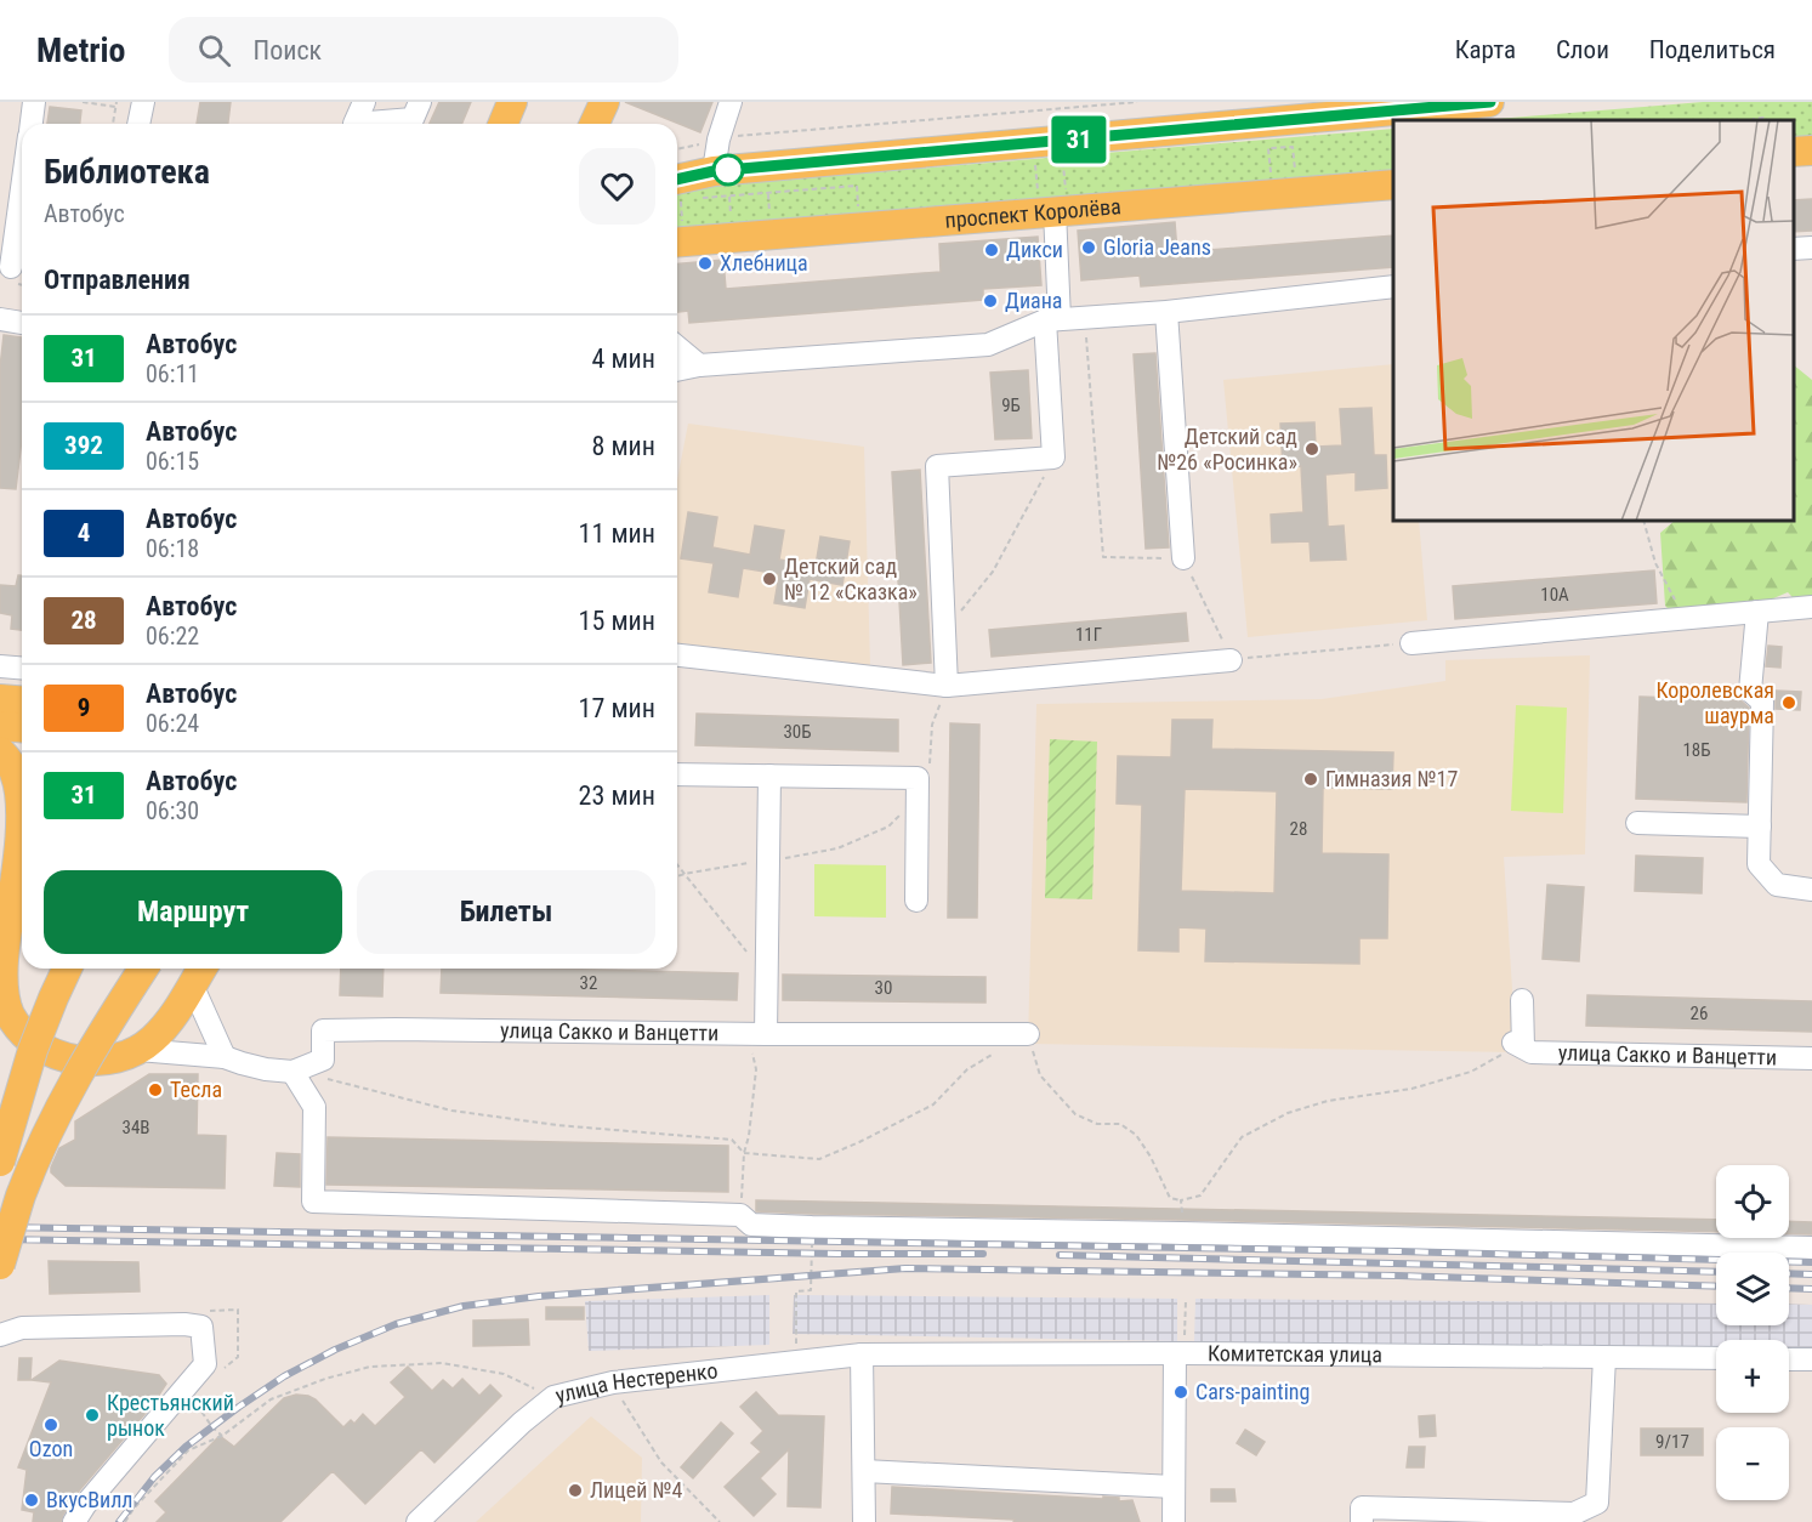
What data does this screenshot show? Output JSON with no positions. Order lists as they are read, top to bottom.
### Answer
{
  "streets": {
    "main road": ["проспект Королёва"],
    "street": ["улица Сакко и Ванцетти", "Комитетская улица", "улица Нестеренко"]
  },
  "crossings": [
    ["Комитетская улица", "улица Нестеренко"]
  ],
  "places": [
    "Gloria Jeans",
    "Дикси",
    "Хлебница",
    "Диана",
    "Детский сад №26 «Росинка»",
    "Детский сад № 12 «Сказка»",
    "Королевская шаурма",
    "Гимназия №17",
    "Тесла",
    "Cars-painting",
    "Крестьянский рынок",
    "Ozon",
    "Лицей №4",
    "ВкусВилл"
  ],
  "lines": ["bus line 31"],
  "house_numbers": [
    "9Б",
    "10А",
    "11Г",
    "30Б",
    "18Б",
    "28",
    "32",
    "30",
    "26",
    "34В",
    "9/17"
  ],
  "page": {
    "header": "Metrio",
    "search": "Поиск",
    "nav": ["Карта", "Слои", "Поделиться"],
    "on_map": "31",
    "heading": [
      ["Библиотека", "Автобус"],
      "Отправления"
    ],
    "list": [
      {
        "mark": "31",
        "name": "Автобус",
        "note": "06:11",
        "value": "4 мин"
      },
      {
        "mark": "392",
        "name": "Автобус",
        "note": "06:15",
        "value": "8 мин"
      },
      {
        "mark": "4",
        "name": "Автобус",
        "note": "06:18",
        "value": "11 мин"
      },
      {
        "mark": "28",
        "name": "Автобус",
        "note": "06:22",
        "value": "15 мин"
      },
      {
        "mark": "9",
        "name": "Автобус",
        "note": "06:24",
        "value": "17 мин"
      },
      {
        "mark": "31",
        "name": "Автобус",
        "note": "06:30",
        "value": "23 мин"
      }
    ],
    "buttons": ["Маршрут", "Билеты"],
    "map_buttons": ["+", "−"]
  }
}
